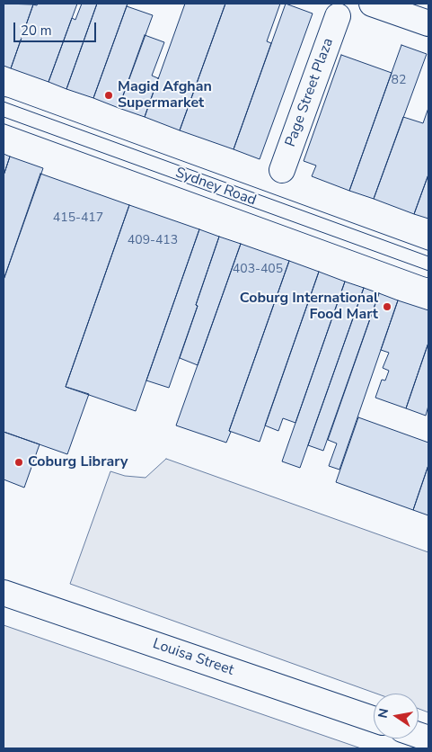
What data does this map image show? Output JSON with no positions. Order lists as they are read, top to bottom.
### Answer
{
  "streets": {
    "main road": ["Page Street Plaza", "Sydney Road", "Louisa Street"]
  },
  "places": ["Magid Afghan Supermarket", "Coburg International Food Mart", "Coburg Library"],
  "house_numbers": [
    "82",
    "415-417",
    "409-413",
    "403-405"
  ],
  "scale_bar": "20 m",
  "north": "left"
}
